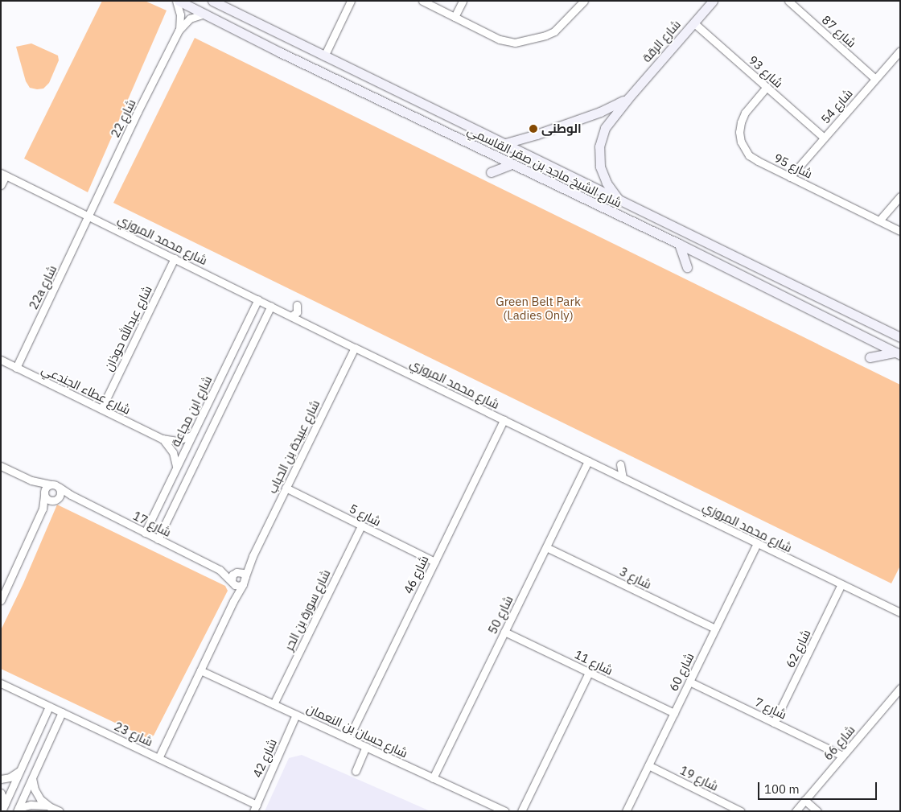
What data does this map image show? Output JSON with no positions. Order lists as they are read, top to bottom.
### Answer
{
  "streets": {
    "main road": ["شارع الرقة", "شارع الشيخ ماجد بن صقر القاسمي"],
    "street": [
      "شارع 87",
      "شارع 93",
      "شارع 54",
      "شارع 22",
      "شارع 95",
      "شارع محمد المروزي",
      "22a شارع",
      "شارع عبدالله حوذان",
      "شارع عطاء الجندعي",
      "شارع ابن مجاعة",
      "شارع عبيدة بن الحباب",
      "شارع 5",
      "شارع 17",
      "شارع 46",
      "شارع 3",
      "شارع سورة بن الحر",
      "شارع 50",
      "شارع 62",
      "شارع 11",
      "شارع 60",
      "شارع 7",
      "شارع حسان بن النعمان",
      "شارع 23",
      "شارع 66",
      "شارع 42",
      "شارع 19"
    ]
  },
  "crossings": [
    ["شارع 87", "شارع 54"],
    ["شارع الرقة", "شارع 93"],
    ["شارع الرقة", "شارع الشيخ ماجد بن صقر القاسمي"],
    ["شارع 93", "شارع 54"],
    ["شارع 93", "شارع 95"],
    ["شارع 54", "شارع 95"],
    ["شارع 22", "شارع الشيخ ماجد بن صقر القاسمي"],
    ["شارع 22", "شارع محمد المروزي"],
    ["شارع 22", "22a شارع"],
    ["شارع محمد المروزي", "22a شارع"],
    ["شارع محمد المروزي", "شارع عبدالله حوذان"],
    ["شارع محمد المروزي", "شارع ابن مجاعة"],
    ["شارع محمد المروزي", "شارع عبيدة بن الحباب"],
    ["شارع محمد المروزي", "شارع 46"],
    ["شارع محمد المروزي", "شارع 50"],
    ["شارع محمد المروزي", "شارع 62"],
    ["شارع محمد المروزي", "شارع 60"],
    ["22a شارع", "شارع عطاء الجندعي"],
    ["شارع عبدالله حوذان", "شارع عطاء الجندعي"],
    ["شارع عطاء الجندعي", "شارع ابن مجاعة"],
    ["شارع ابن مجاعة", "شارع 17"],
    ["شارع عبيدة بن الحباب", "شارع 5"],
    ["شارع عبيدة بن الحباب", "شارع 17"],
    ["شارع 5", "شارع 46"],
    ["شارع 5", "شارع سورة بن الحر"],
    ["شارع 46", "شارع حسان بن النعمان"],
    ["شارع 3", "شارع 50"],
    ["شارع 3", "شارع 60"],
    ["شارع سورة بن الحر", "شارع حسان بن النعمان"],
    ["شارع 50", "شارع 11"],
    ["شارع 50", "شارع حسان بن النعمان"],
    ["شارع 62", "شارع 7"],
    ["شارع 11", "شارع 60"],
    ["شارع 60", "شارع 7"],
    ["شارع 60", "شارع 19"],
    ["شارع 7", "شارع 66"],
    ["شارع حسان بن النعمان", "شارع 42"],
    ["شارع 23", "شارع 42"]
  ],
  "parks": ["Green Belt Park (Ladies Only)"],
  "places": ["الوطنی"],
  "scale_bar": "100 m"
}
